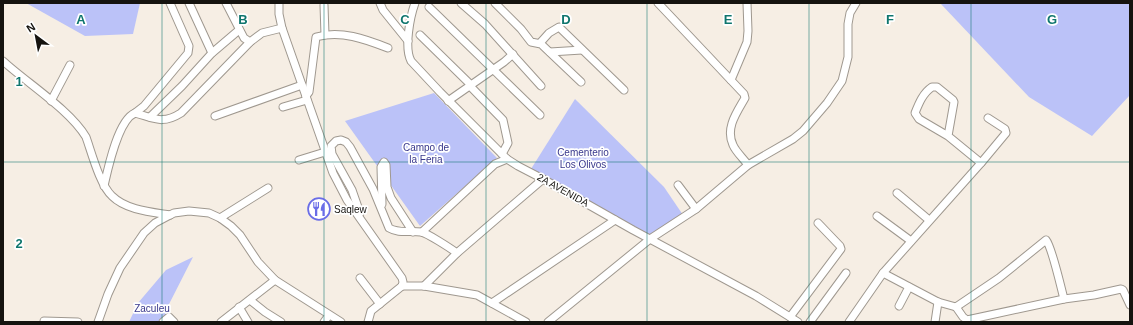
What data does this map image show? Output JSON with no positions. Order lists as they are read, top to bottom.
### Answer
{
  "streets": {
    "street": ["2A AVENIDA"]
  },
  "parks": ["Campo de la Feria", "Cementerio Los Olivos", "Zaculeu"],
  "places": {
    "restaurant": ["Saqlew"]
  },
  "north": "top left",
  "grid": {
    "columns": [
      "A",
      "B",
      "C",
      "D",
      "E",
      "F",
      "G"
    ],
    "rows": ["1", "2"]
  }
}
